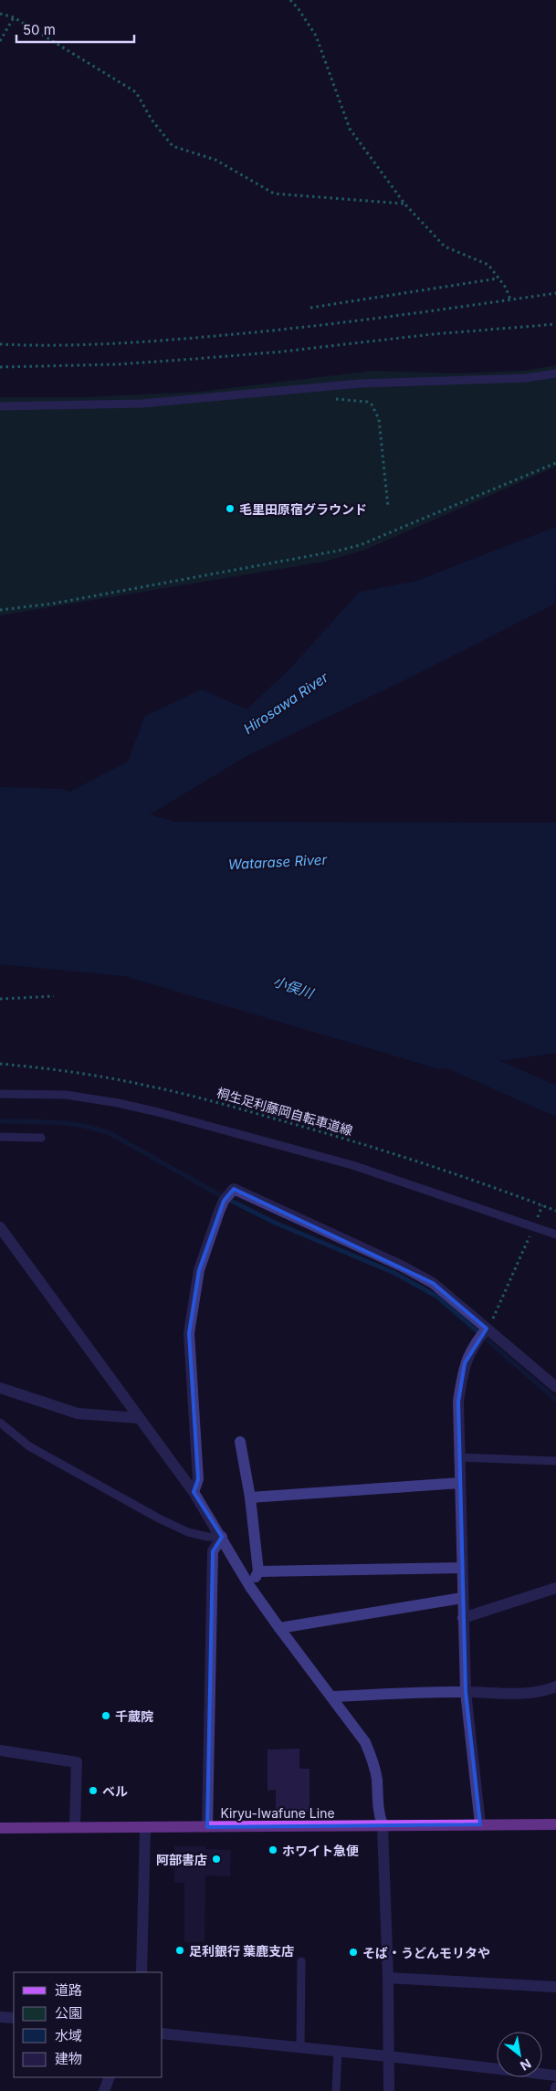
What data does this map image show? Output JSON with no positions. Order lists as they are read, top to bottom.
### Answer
{
  "streets": {
    "main road": ["Kiryu-Iwafune Line"],
    "path": ["桐生足利藤岡自転車道線"]
  },
  "water": ["Hirosawa River", "Watarase River", "小俣川"],
  "places": [
    "毛里田原宿グラウンド",
    "千蔵院",
    "ベル",
    "ホワイト急便",
    "阿部書店",
    "足利銀行 葉鹿支店",
    "そば・うどんモリタや"
  ],
  "legend": [
    "道路",
    "公園",
    "水域",
    "建物"
  ],
  "scale_bar": "50 m",
  "north": "bottom right"
}
